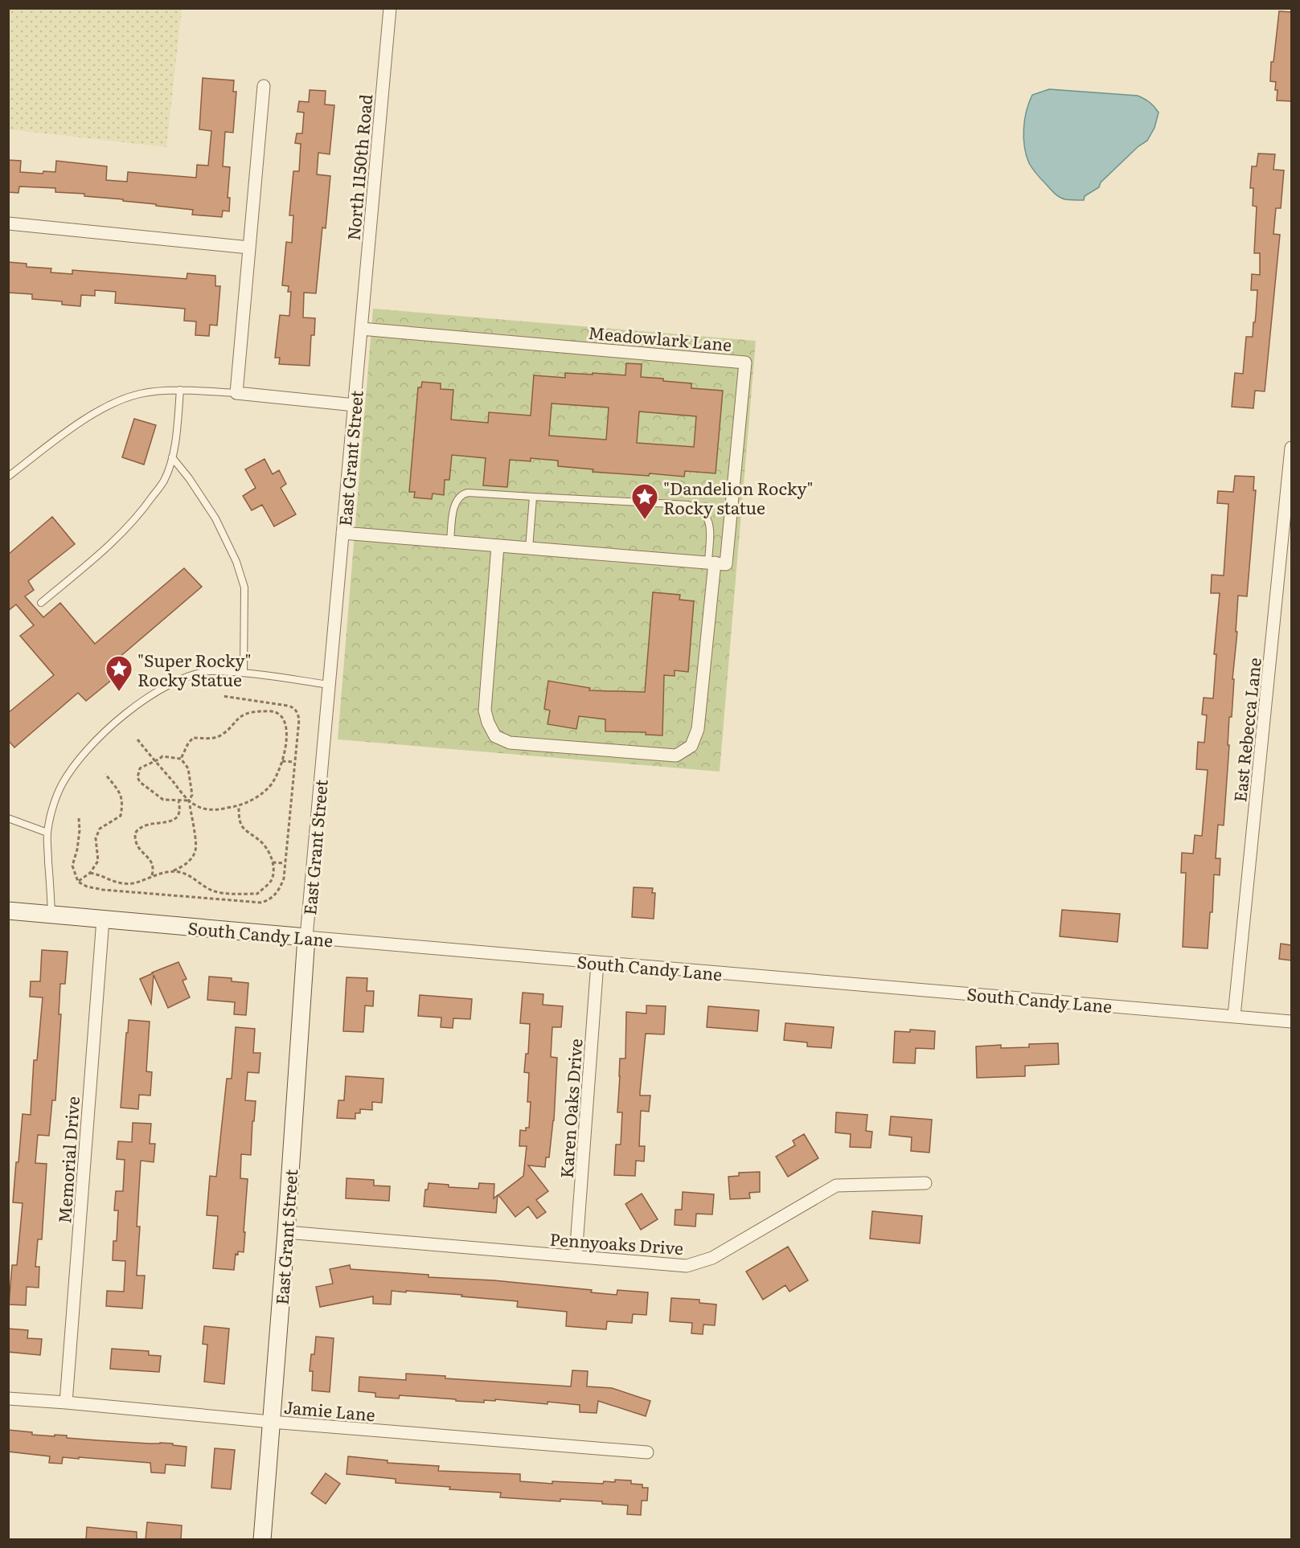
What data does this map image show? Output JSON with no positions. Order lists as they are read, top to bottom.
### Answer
{
  "streets": {
    "main road": ["East Grant Street", "South Candy Lane"],
    "street": [
      "North 1150th Road",
      "Meadowlark Lane",
      "East Rebecca Lane",
      "Karen Oaks Drive",
      "Memorial Drive",
      "Pennyoaks Drive",
      "Jamie Lane"
    ]
  },
  "crossings": [
    ["North 1150th Road", "Meadowlark Lane"],
    ["North 1150th Road", "East Grant Street"],
    ["Meadowlark Lane", "East Grant Street"],
    ["East Grant Street", "South Candy Lane"],
    ["East Grant Street", "Pennyoaks Drive"],
    ["East Grant Street", "Jamie Lane"],
    ["East Rebecca Lane", "South Candy Lane"],
    ["South Candy Lane", "Karen Oaks Drive"],
    ["South Candy Lane", "Memorial Drive"],
    ["Karen Oaks Drive", "Pennyoaks Drive"],
    ["Memorial Drive", "Jamie Lane"]
  ],
  "places": {
    "place": ["\"Dandelion Rocky\" Rocky statue", "\"Super Rocky\" Rocky Statue"]
  }
}
